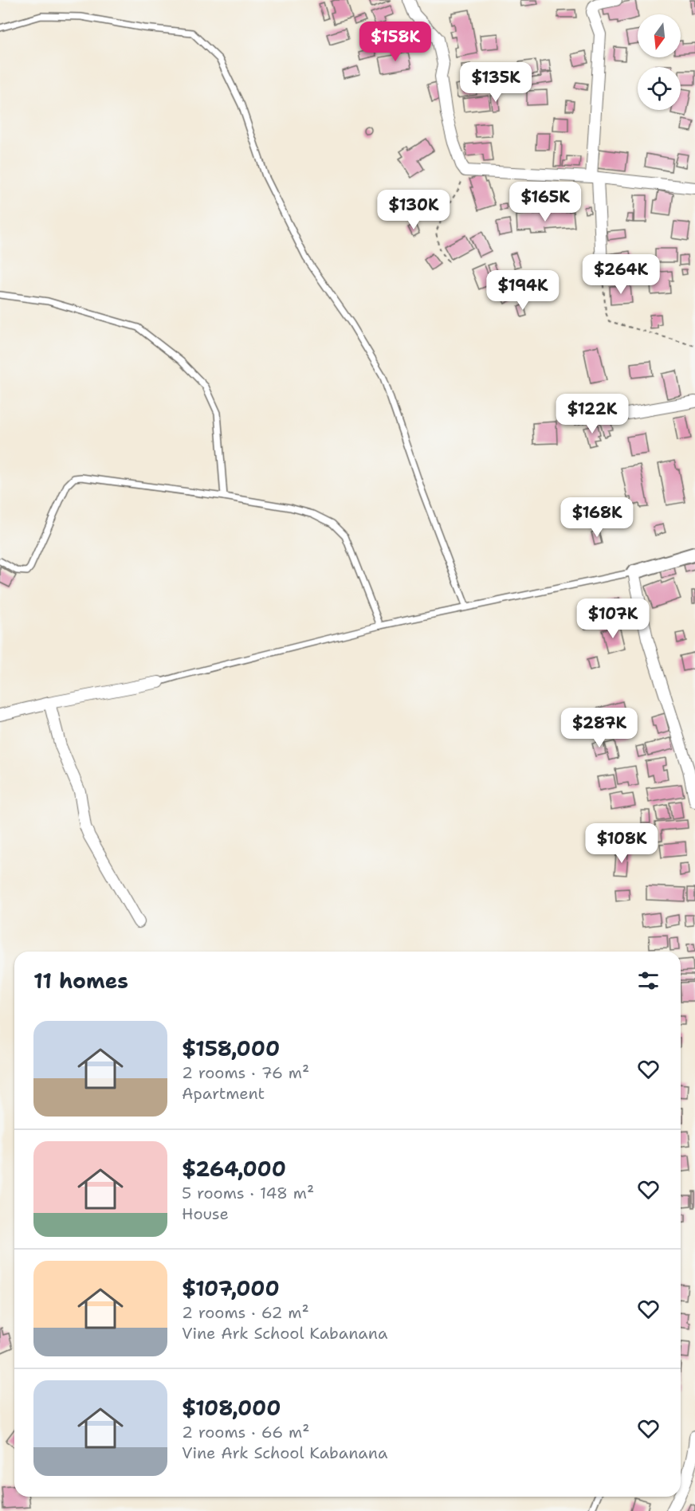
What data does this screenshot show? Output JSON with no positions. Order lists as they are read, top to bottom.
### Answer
{
  "north": "bottom",
  "page": {
    "price": [
      "$158K",
      "$135K",
      "$165K",
      "$130K",
      "$264K",
      "$194K",
      "$122K",
      "$168K",
      "$107K",
      "$287K",
      "$108K"
    ],
    "heading": "11 homes",
    "list": [
      {
        "name": "$158,000",
        "note": "2 rooms · 76 m² · Apartment"
      },
      {
        "name": "$264,000",
        "note": "5 rooms · 148 m² · House"
      },
      {
        "name": "$107,000",
        "note": "2 rooms · 62 m² · Vine Ark School Kabanana"
      },
      {
        "name": "$108,000",
        "note": "2 rooms · 66 m² · Vine Ark School Kabanana"
      }
    ]
  }
}
